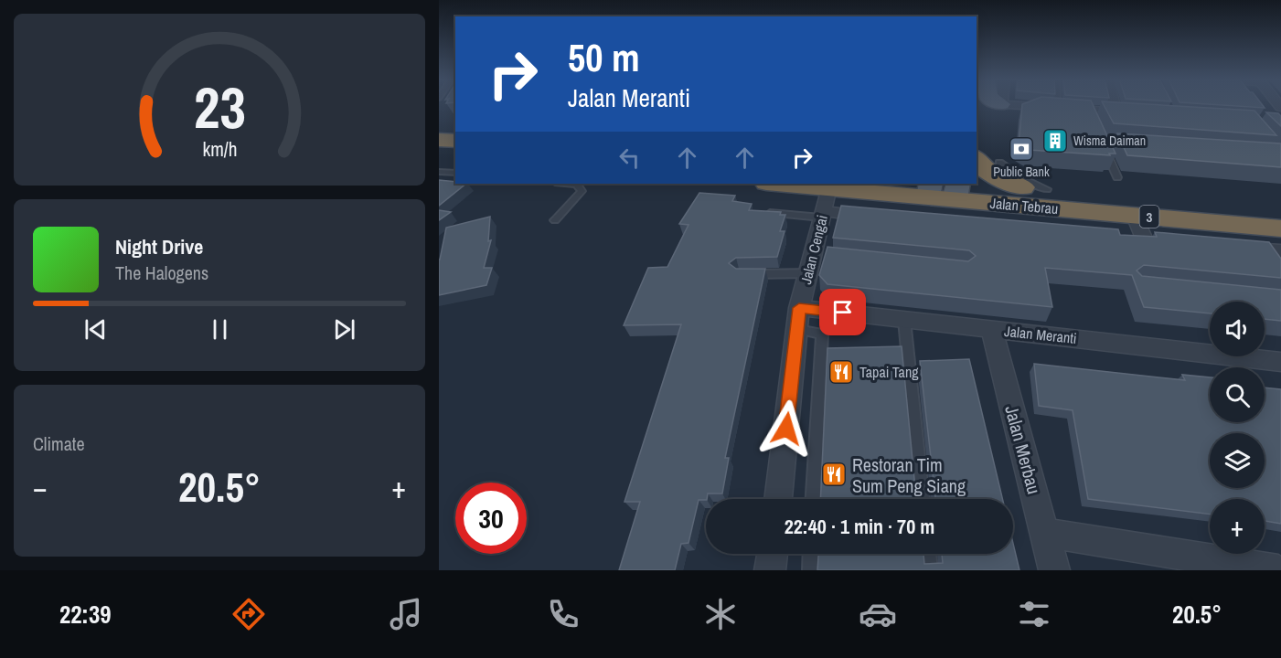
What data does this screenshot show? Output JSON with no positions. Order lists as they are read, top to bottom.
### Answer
{
  "streets": {
    "highway": ["Jalan Tebrau", "3"],
    "street": ["Jalan Cengai", "Jalan Meranti", "Jalan Merbau"]
  },
  "crossings": [
    ["Jalan Tebrau", "Jalan Cengai"],
    ["Jalan Cengai", "Jalan Meranti"],
    ["Jalan Meranti", "Jalan Merbau"]
  ],
  "places": {
    "building": ["Wisma Daiman"],
    "bank": ["Public Bank"],
    "restaurant": ["Tapai Tang", "Restoran Tim Sum Peng Siang"]
  },
  "page": {
    "turn": ["50 m", "Jalan Meranti"],
    "song": ["Night Drive", "The Halogens"],
    "map_buttons": "+",
    "tile": "Climate",
    "heat": ["−", "20.5°", "+"],
    "limit": "30",
    "trip": "22:40 · 1 min · 70 m",
    "tabs": ["22:39", "20.5°"],
    "gauge": ["23", "km/h"]
  }
}
